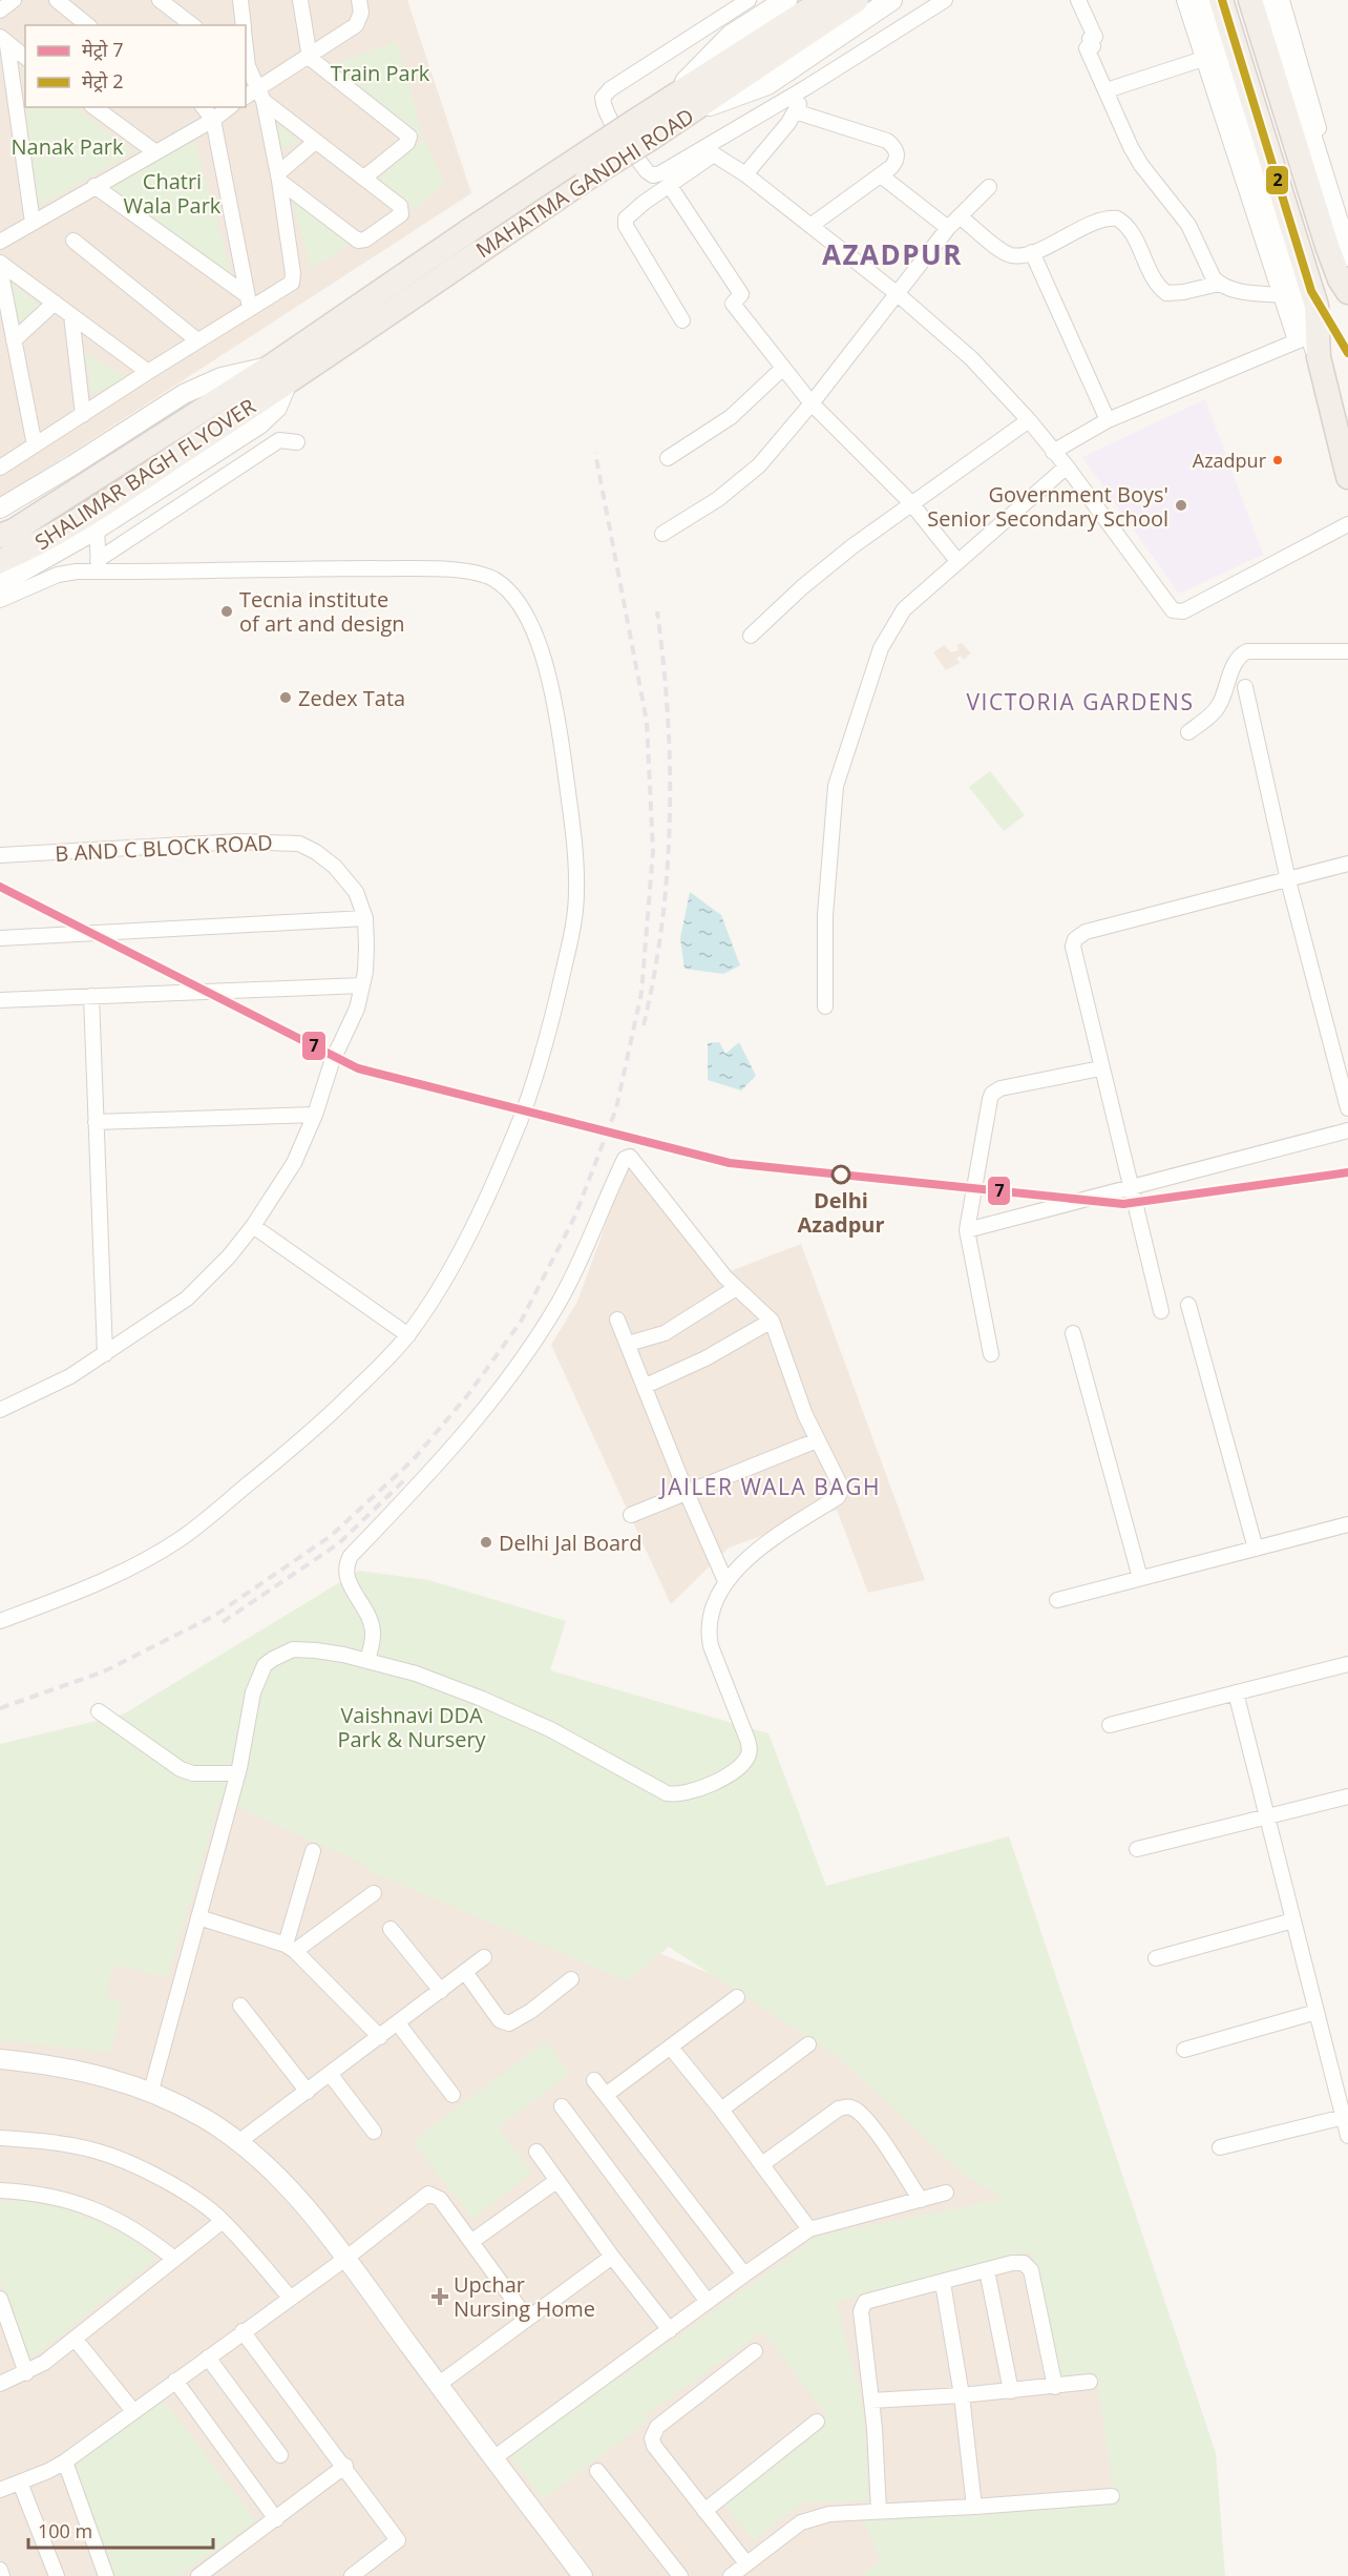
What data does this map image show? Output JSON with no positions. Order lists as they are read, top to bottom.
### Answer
{
  "streets": {
    "main road": ["MAHATMA GANDHI ROAD", "SHALIMAR BAGH FLYOVER"],
    "street": ["B AND C BLOCK ROAD"]
  },
  "crossings": [
    ["MAHATMA GANDHI ROAD", "SHALIMAR BAGH FLYOVER"]
  ],
  "districts": ["AZADPUR", "VICTORIA GARDENS", "JAILER WALA BAGH"],
  "parks": [
    "Train Park",
    "Nanak Park",
    "Chatri Wala Park",
    "Vaishnavi DDA Park & Nursery"
  ],
  "places": {
    "other": [
      "Azadpur",
      "Government Boys' Senior Secondary School",
      "Tecnia institute of art and design",
      "Zedex Tata",
      "Delhi Azadpur",
      "Delhi Jal Board"
    ],
    "health": ["Upchar Nursing Home"]
  },
  "lines": ["metro line 2", "metro line 7"],
  "legend": ["मेट्रो 7", "मेट्रो 2"],
  "scale_bar": "100 m"
}
